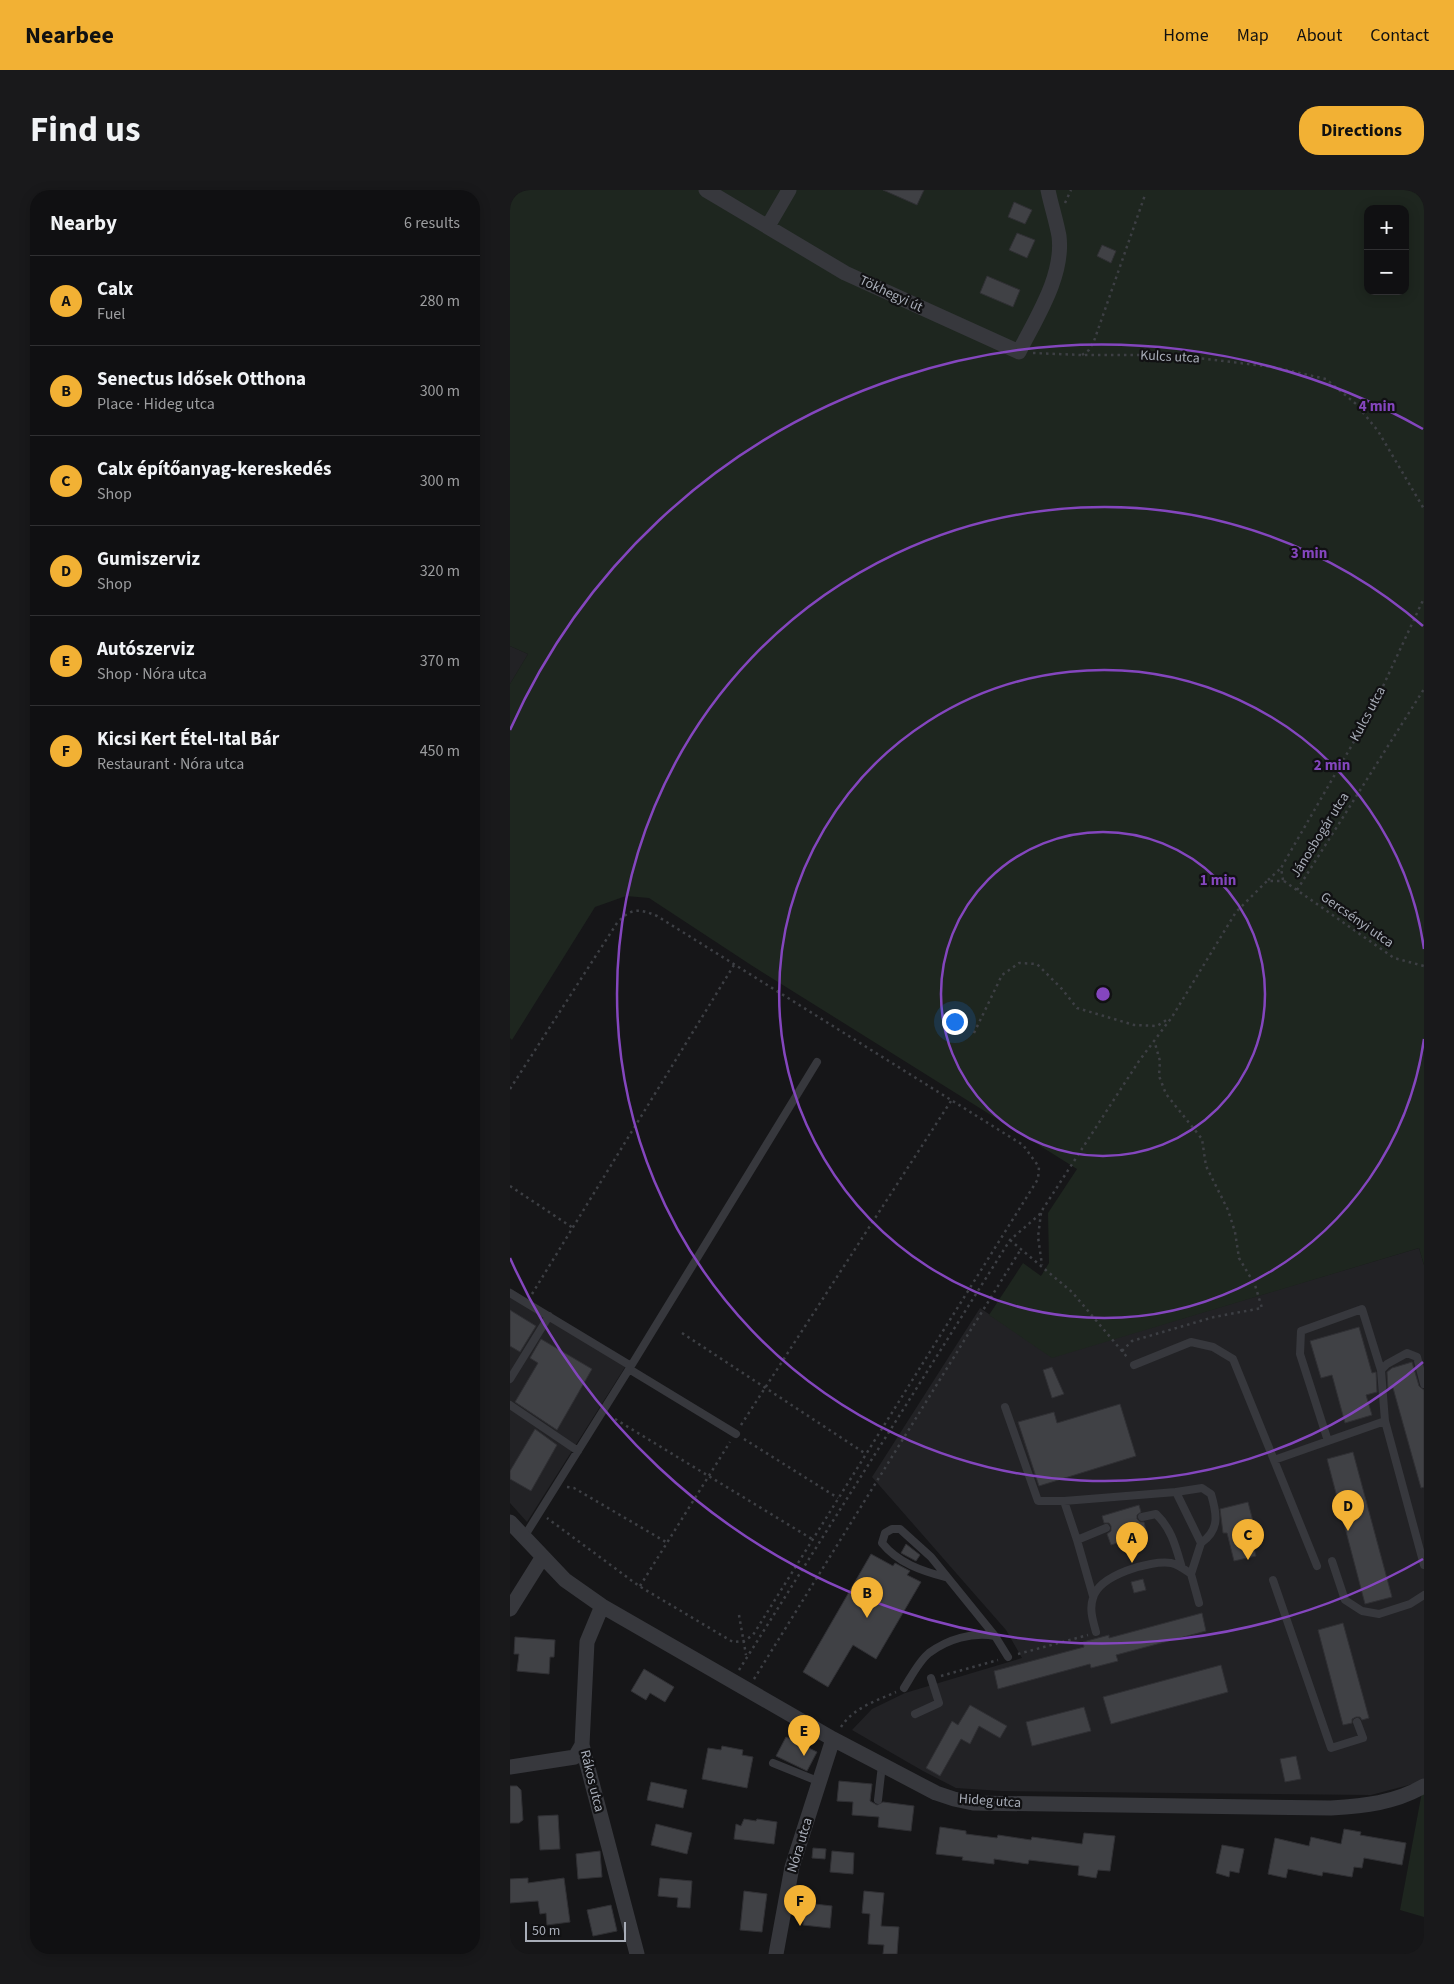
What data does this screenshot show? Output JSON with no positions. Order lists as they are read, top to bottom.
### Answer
{
  "streets": {
    "street": [
      "Tökhegyi út",
      "Rákos utca",
      "Hideg utca",
      "Nóra utca"
    ],
    "path": ["Kulcs utca", "Jánosbogár utca", "Gercsényi utca"]
  },
  "crossings": [
    ["Tökhegyi út", "Kulcs utca"],
    ["Jánosbogár utca", "Gercsényi utca"],
    ["Rákos utca", "Hideg utca"],
    ["Hideg utca", "Nóra utca"]
  ],
  "scale_bar": "50 m",
  "page": {
    "header": "Nearbee",
    "nav": [
      "Home",
      "Map",
      "About",
      "Contact"
    ],
    "title": "Find us",
    "buttons": "Directions",
    "heading": ["Nearby", "6 results"],
    "map_buttons": ["+", "−"],
    "list": [
      {
        "mark": "A",
        "name": "Calx",
        "note": "Fuel",
        "value": "280 m"
      },
      {
        "mark": "B",
        "name": "Senectus Idősek Otthona",
        "note": "Place · Hideg utca",
        "value": "300 m"
      },
      {
        "mark": "C",
        "name": "Calx építőanyag-kereskedés",
        "note": "Shop",
        "value": "300 m"
      },
      {
        "mark": "D",
        "name": "Gumiszerviz",
        "note": "Shop",
        "value": "320 m"
      },
      {
        "mark": "E",
        "name": "Autószerviz",
        "note": "Shop · Nóra utca",
        "value": "370 m"
      },
      {
        "mark": "F",
        "name": "Kicsi Kert Étel-Ital Bár",
        "note": "Restaurant · Nóra utca",
        "value": "450 m"
      }
    ],
    "pins": [
      "D",
      "C",
      "A",
      "B",
      "E",
      "F"
    ],
    "scale": "50 m"
  },
  "rings": [
    "4 min",
    "3 min",
    "2 min",
    "1 min"
  ]
}
